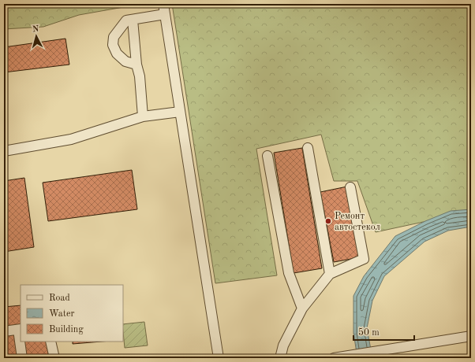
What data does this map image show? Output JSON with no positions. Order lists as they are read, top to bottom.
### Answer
{
  "places": ["Ремонт автостекол"],
  "legend": ["Road", "Water", "Building"],
  "scale_bar": "50 m",
  "north": "top"
}
